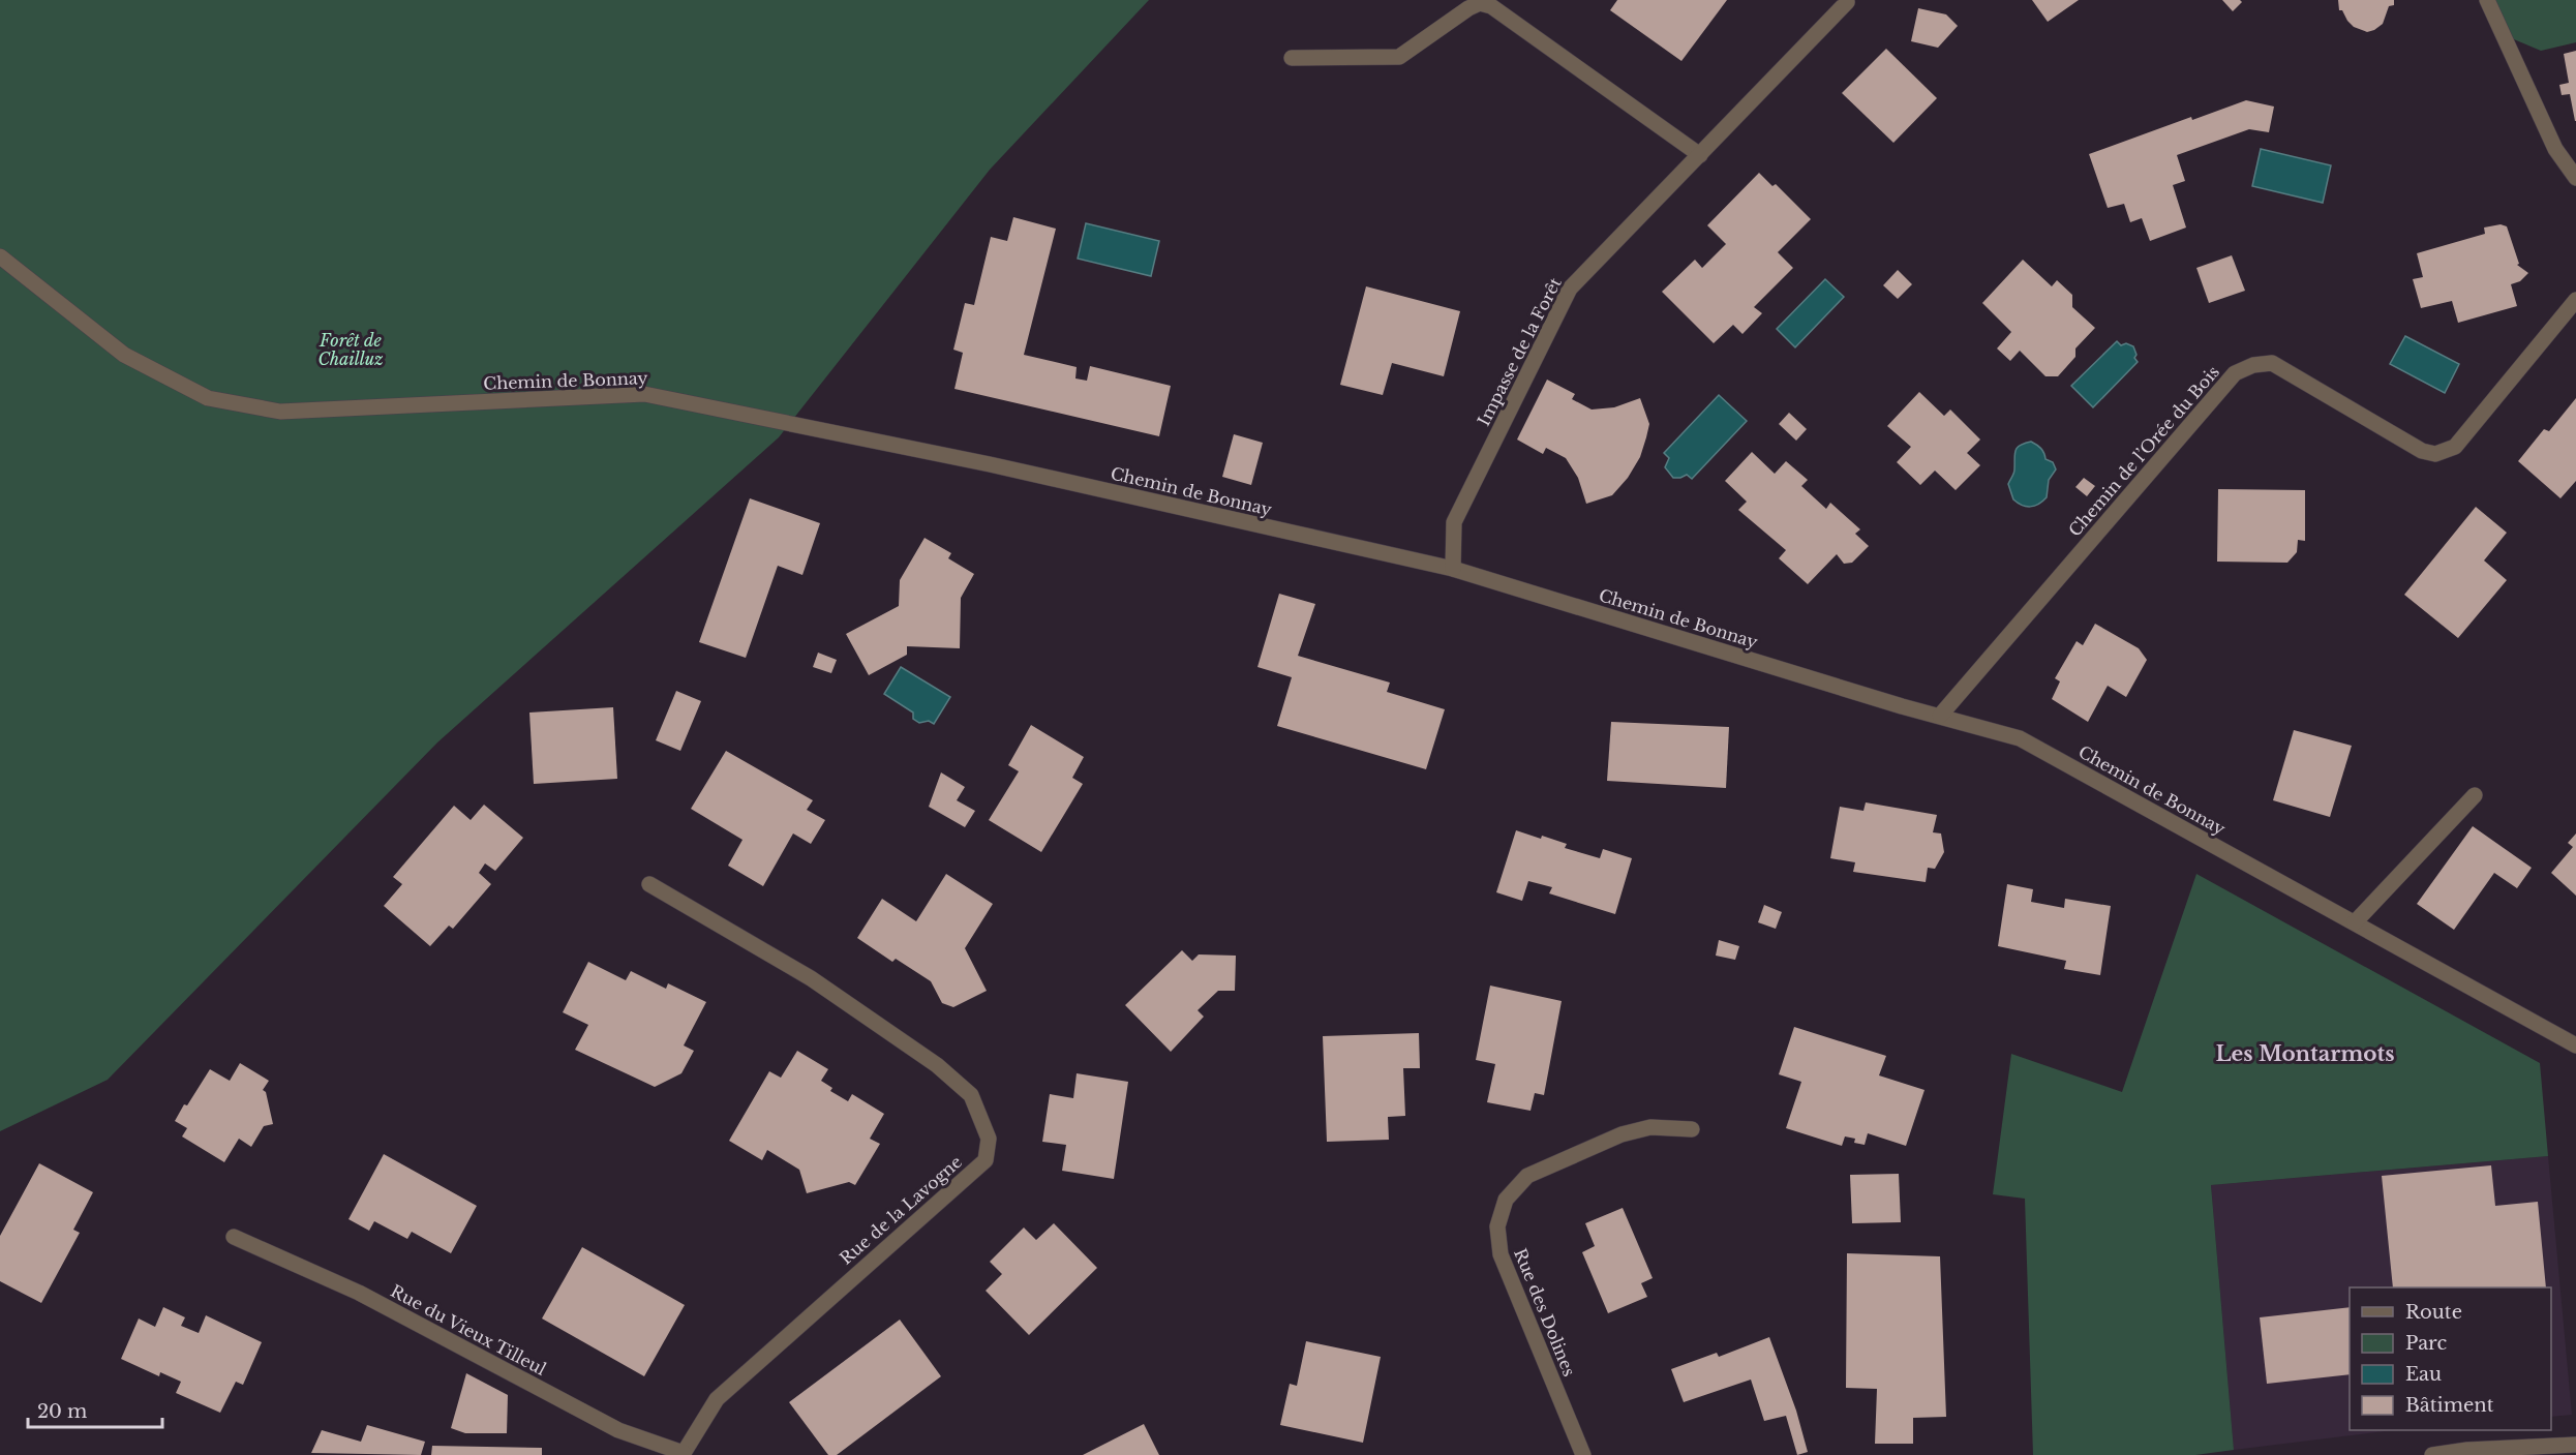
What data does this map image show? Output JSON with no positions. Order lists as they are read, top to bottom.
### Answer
{
  "streets": {
    "street": [
      "Impasse de la Forêt",
      "Chemin de Bonnay",
      "Chemin de l’Orée du Bois",
      "Rue de la Lavogne",
      "Rue des Dolines",
      "Rue du Vieux Tilleul"
    ]
  },
  "crossings": [
    ["Impasse de la Forêt", "Chemin de Bonnay"],
    ["Chemin de Bonnay", "Chemin de l’Orée du Bois"],
    ["Rue de la Lavogne", "Rue du Vieux Tilleul"]
  ],
  "districts": ["Les Montarmots"],
  "parks": ["Forêt de Chailluz"],
  "legend": [
    "Route",
    "Parc",
    "Eau",
    "Bâtiment"
  ],
  "scale_bar": "20 m"
}
